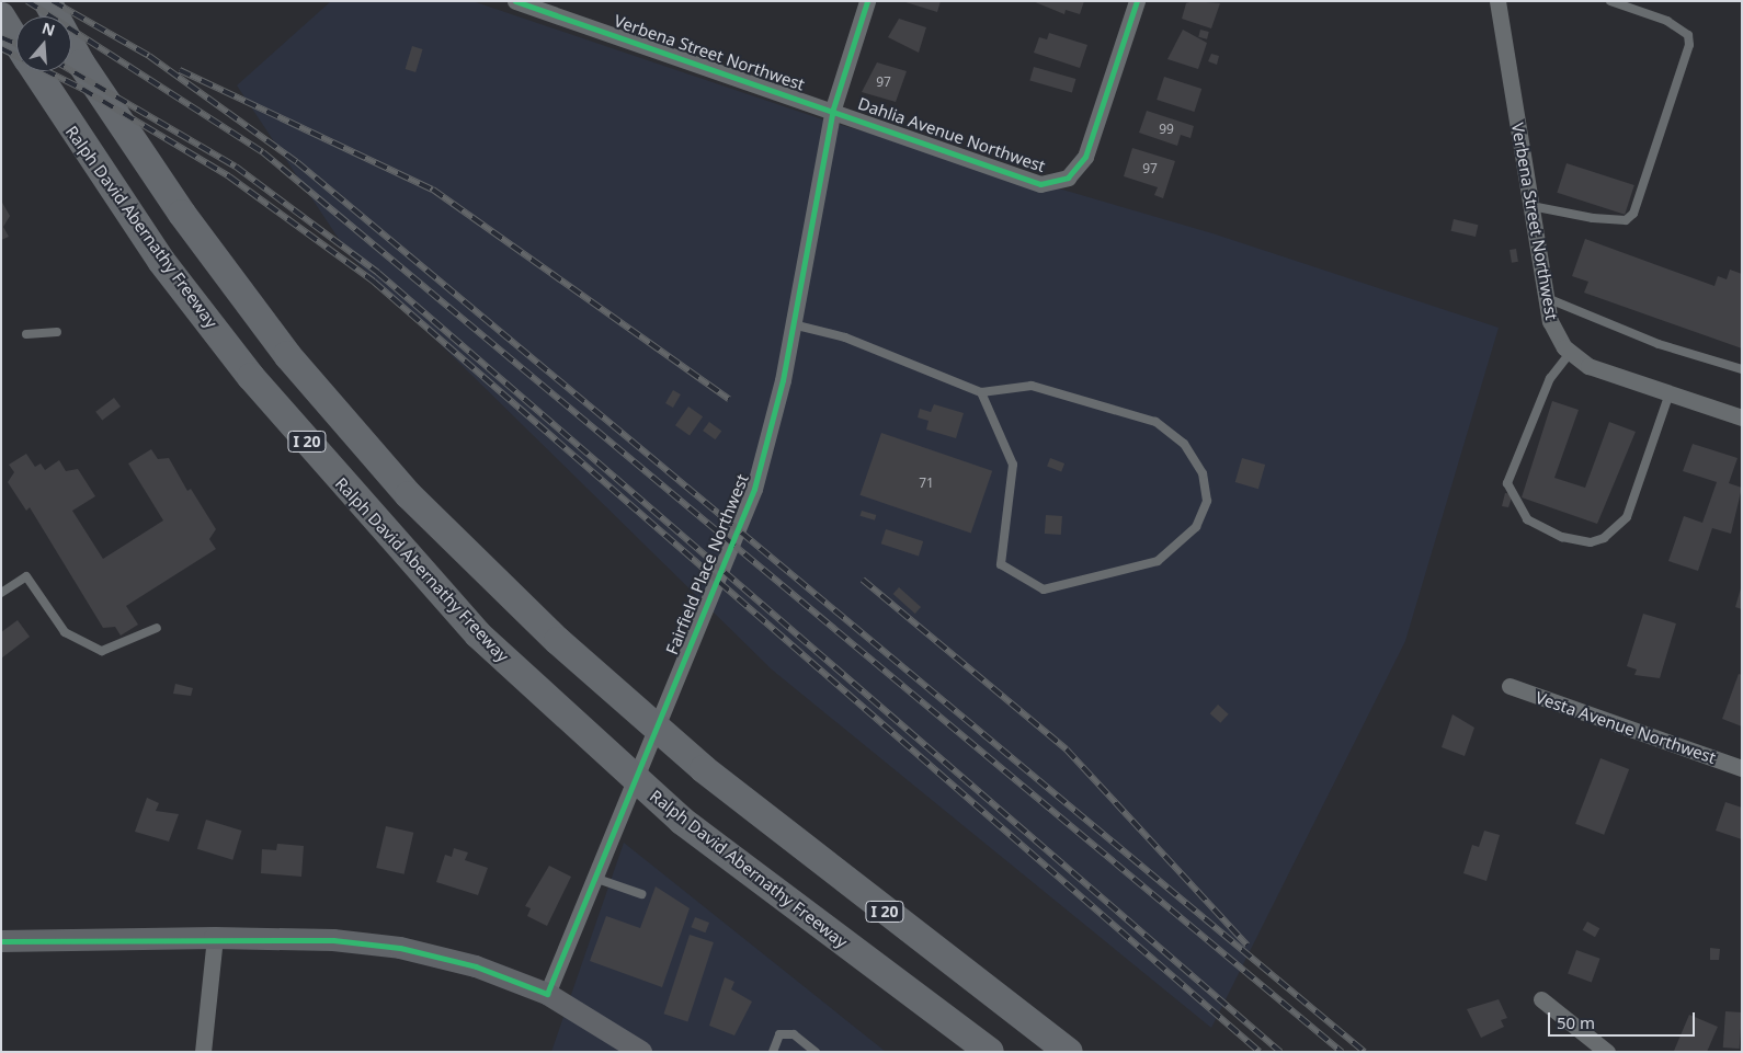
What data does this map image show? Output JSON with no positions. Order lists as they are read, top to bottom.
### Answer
{
  "streets": {
    "highway": ["Ralph David Abernathy Freeway", "I 20"],
    "street": [
      "Verbena Street Northwest",
      "Dahlia Avenue Northwest",
      "Fairfield Place Northwest",
      "Vesta Avenue Northwest"
    ]
  },
  "crossings": [
    ["Verbena Street Northwest", "Dahlia Avenue Northwest"],
    ["Verbena Street Northwest", "Fairfield Place Northwest"],
    ["Dahlia Avenue Northwest", "Fairfield Place Northwest"]
  ],
  "house_numbers": [
    "97",
    "99",
    "97",
    "71"
  ],
  "scale_bar": "50 m",
  "north": "top"
}
